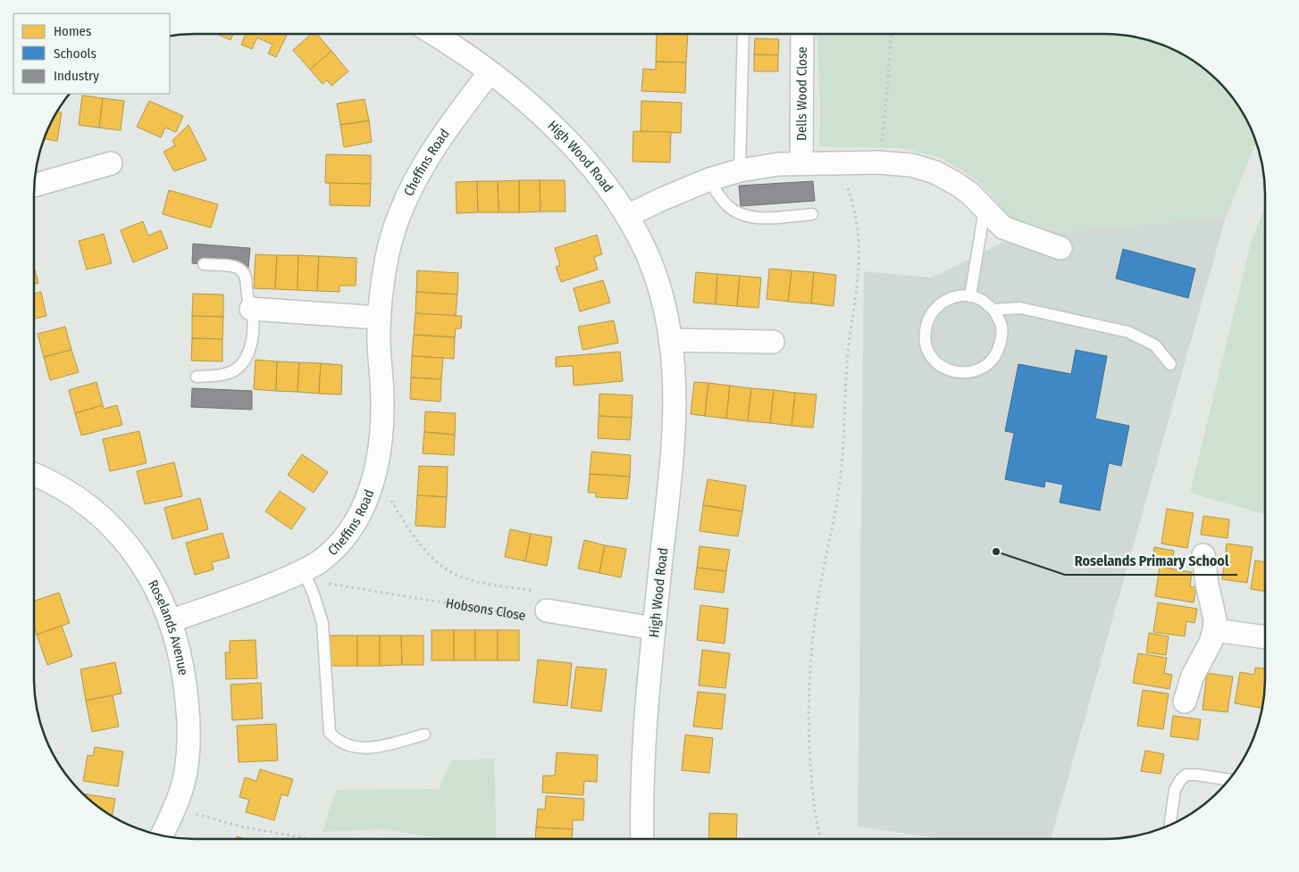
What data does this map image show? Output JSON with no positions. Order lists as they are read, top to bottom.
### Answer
{
  "streets": {
    "street": [
      "Dells Wood Close",
      "High Wood Road",
      "Cheffins Road",
      "Roselands Avenue"
    ],
    "path": ["Hobsons Close"]
  },
  "crossings": [
    ["High Wood Road", "Cheffins Road"],
    ["Cheffins Road", "Hobsons Close"],
    ["Cheffins Road", "Roselands Avenue"]
  ],
  "places": ["Roselands Primary School"],
  "legend": ["Homes", "Schools", "Industry"]
}
